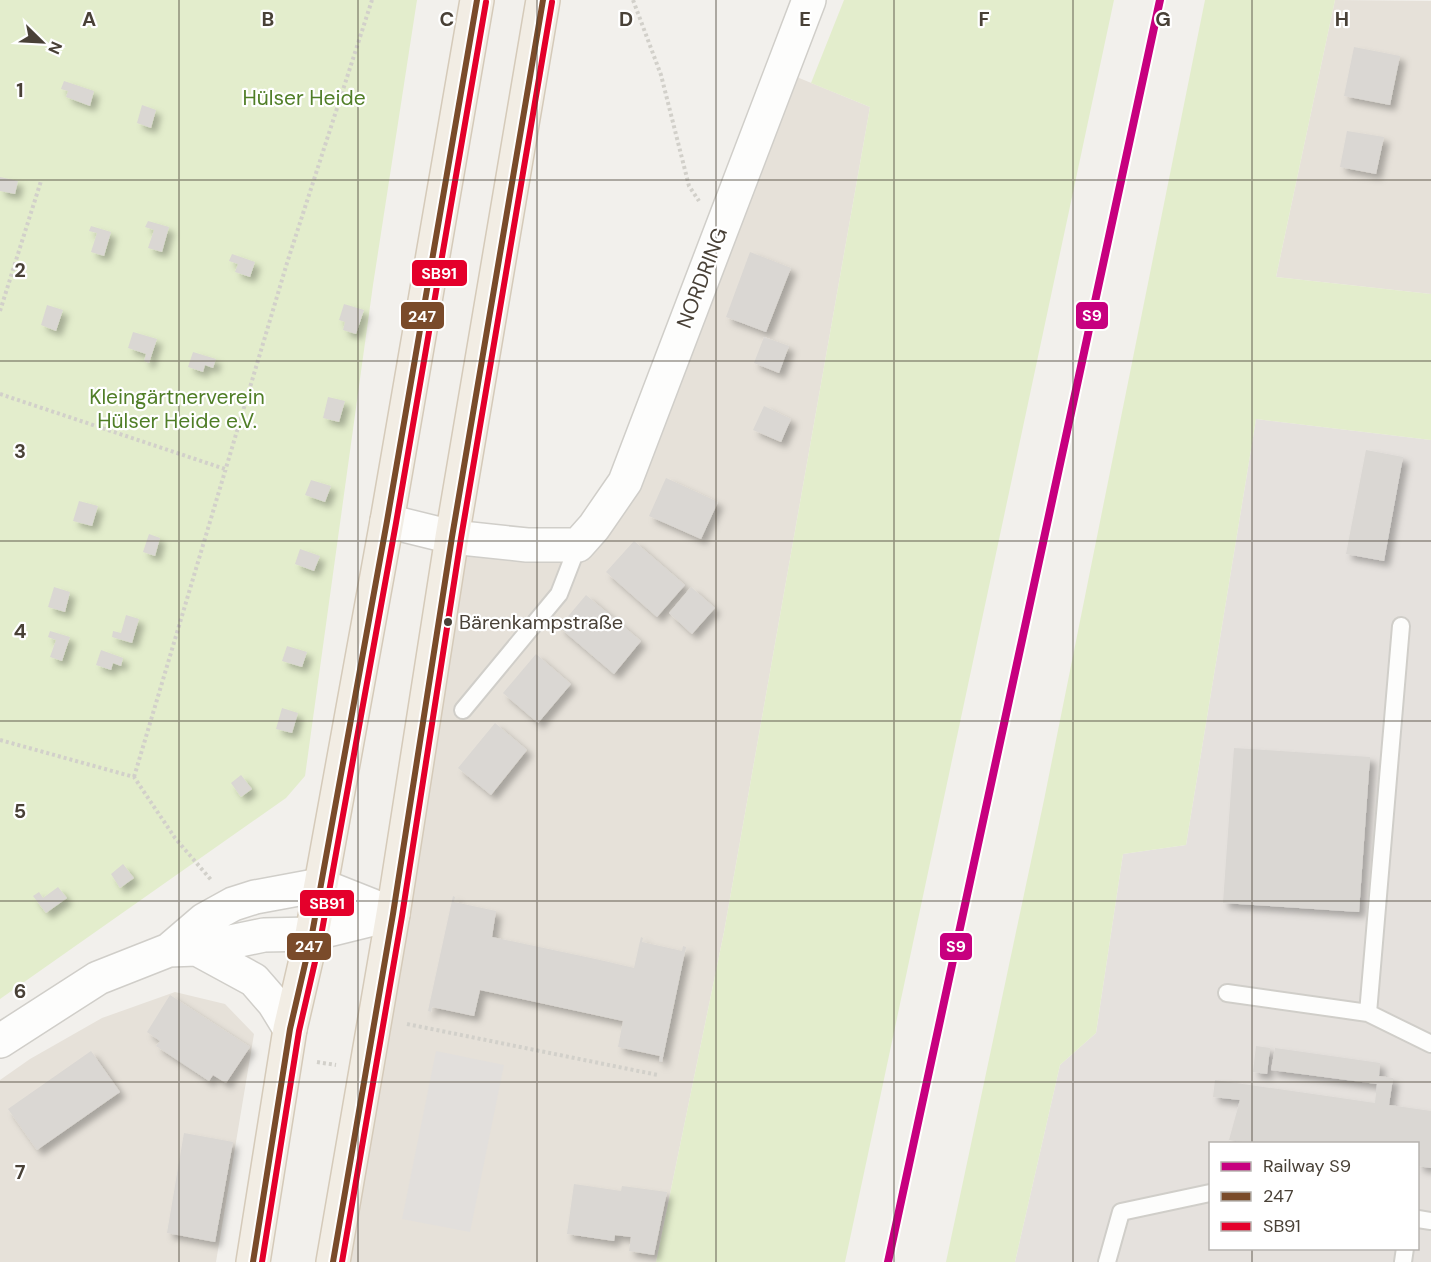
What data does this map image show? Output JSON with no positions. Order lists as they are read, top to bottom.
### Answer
{
  "streets": {
    "street": ["NORDRING"]
  },
  "parks": ["Hülser Heide", "Kleingärtnerverein Hülser Heide e.V."],
  "places": ["Bärenkampstraße"],
  "lines": ["rail line S9", "transit line 247", "transit line SB91"],
  "legend": ["Railway S9", "247", "SB91"],
  "north": "bottom right",
  "grid": {
    "columns": [
      "A",
      "B",
      "C",
      "D",
      "E",
      "F",
      "G",
      "H"
    ],
    "rows": [
      "1",
      "2",
      "3",
      "4",
      "5",
      "6",
      "7"
    ]
  }
}
